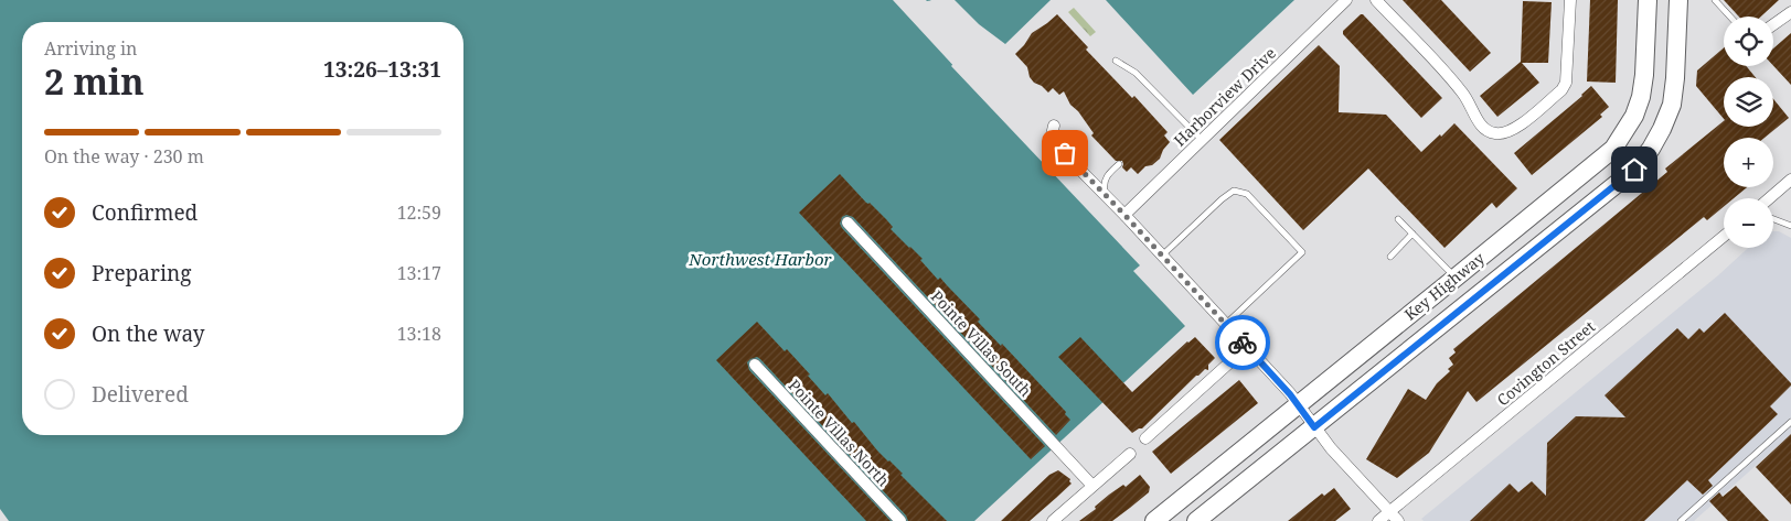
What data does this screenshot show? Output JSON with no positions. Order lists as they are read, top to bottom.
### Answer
{
  "streets": {
    "main road": ["Key Highway"],
    "street": [
      "Harborview Drive",
      "Pointe Villas South",
      "Covington Street",
      "Pointe Villas North"
    ]
  },
  "water": ["Northwest Harbor"],
  "page": {
    "map_buttons": ["+", "−"],
    "heading": ["2 min", "Arriving in", "13:26–13:31"],
    "bar": "On the way · 230 m",
    "list": [
      ["Confirmed", "12:59"],
      ["Preparing", "13:17"],
      ["On the way", "13:18"],
      "Delivered"
    ]
  }
}
